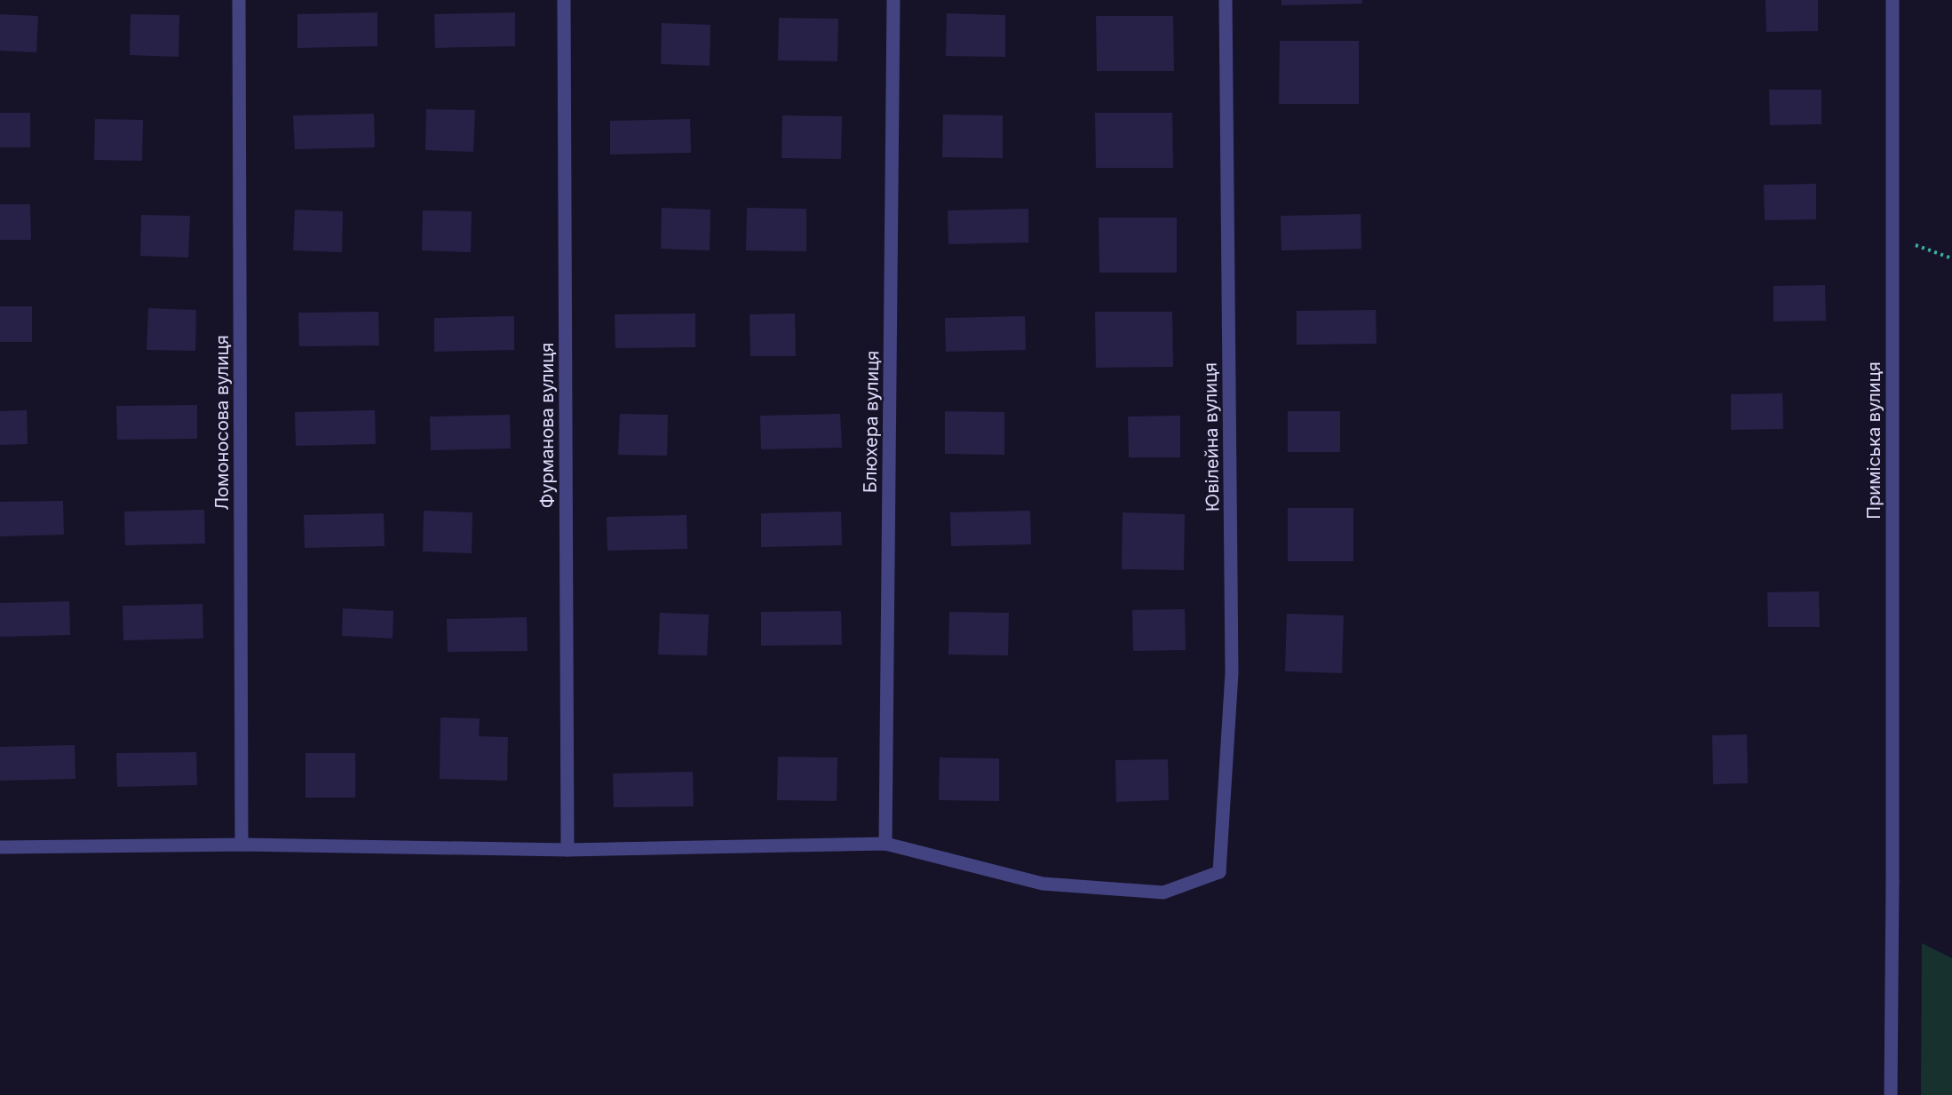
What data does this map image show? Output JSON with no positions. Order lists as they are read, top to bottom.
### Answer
{
  "streets": {
    "street": [
      "Блюхера вулиця",
      "Ломоносова вулиця",
      "Фурманова вулиця",
      "Ювілейна вулиця",
      "Приміська вулиця"
    ]
  },
  "crossings": [
    ["Блюхера вулиця", "Ювілейна вулиця"]
  ]
}
